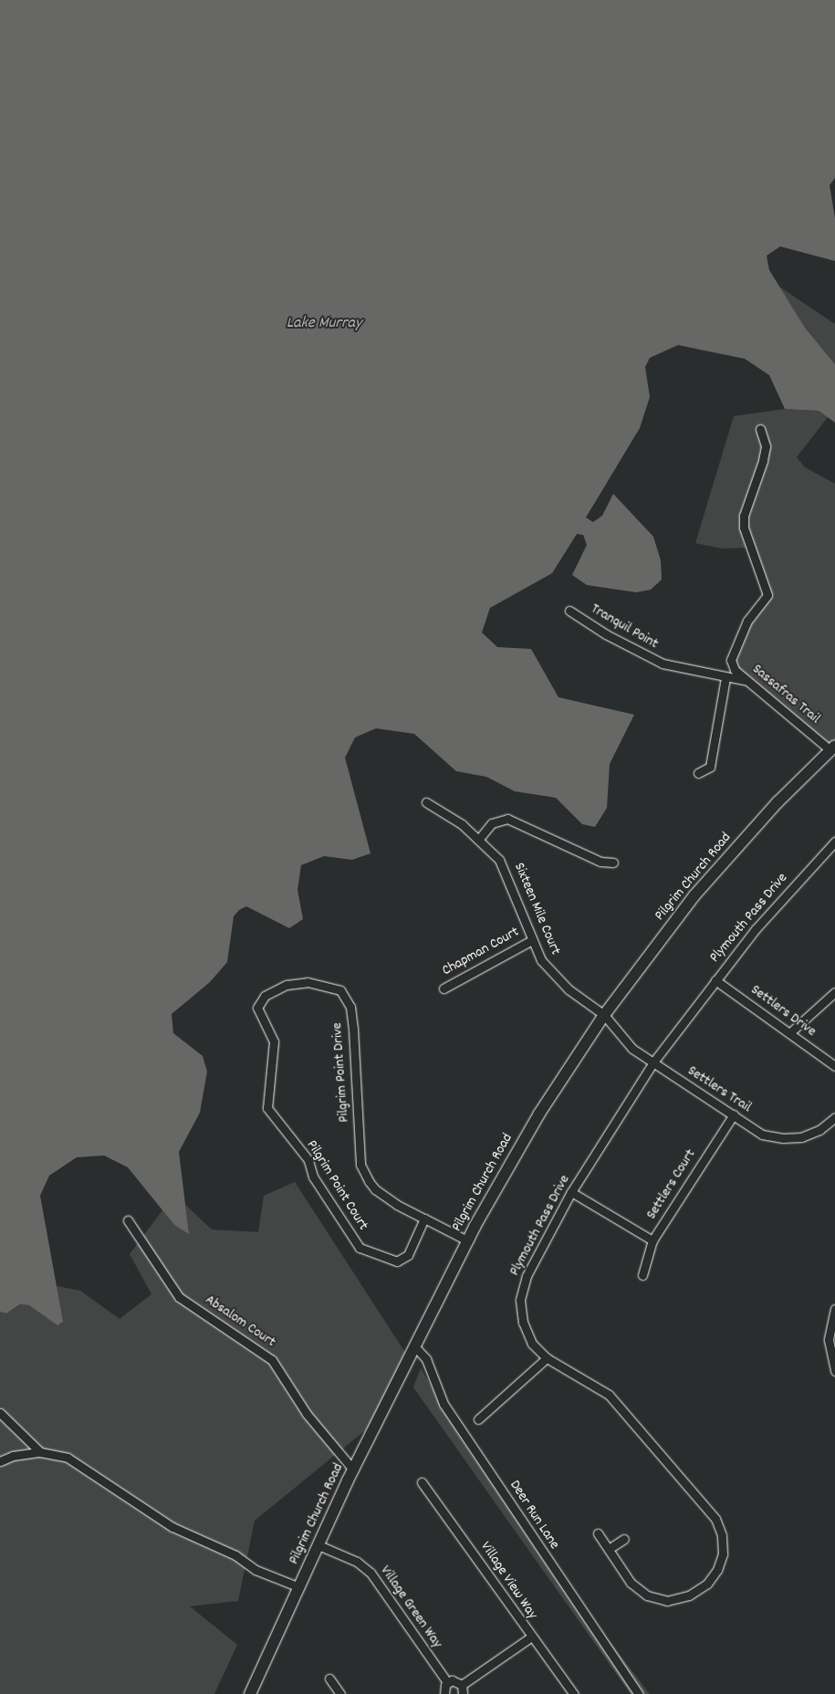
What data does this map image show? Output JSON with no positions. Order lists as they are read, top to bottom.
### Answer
{
  "streets": {
    "street": [
      "Tranquil Point",
      "Sassafras Trail",
      "Pilgrim Church Road",
      "Sixteen Mile Court",
      "Plymouth Pass Drive",
      "Chapman Court",
      "Settlers Drive",
      "Pilgrim Point Drive",
      "Settlers Trail",
      "Settlers Court",
      "Pilgrim Point Court",
      "Absalom Court",
      "Deer Run Lane",
      "Village View Way",
      "Village Green Way"
    ]
  },
  "crossings": [
    ["Tranquil Point", "Sassafras Trail"],
    ["Sassafras Trail", "Pilgrim Church Road"],
    ["Pilgrim Church Road", "Sixteen Mile Court"],
    ["Pilgrim Church Road", "Pilgrim Point Drive"],
    ["Pilgrim Church Road", "Settlers Trail"],
    ["Pilgrim Church Road", "Absalom Court"],
    ["Pilgrim Church Road", "Deer Run Lane"],
    ["Pilgrim Church Road", "Village Green Way"],
    ["Sixteen Mile Court", "Chapman Court"],
    ["Sixteen Mile Court", "Settlers Trail"],
    ["Plymouth Pass Drive", "Settlers Drive"],
    ["Plymouth Pass Drive", "Settlers Trail"],
    ["Pilgrim Point Drive", "Pilgrim Point Court"],
    ["Settlers Trail", "Settlers Court"]
  ],
  "water": ["Lake Murray"]
}
